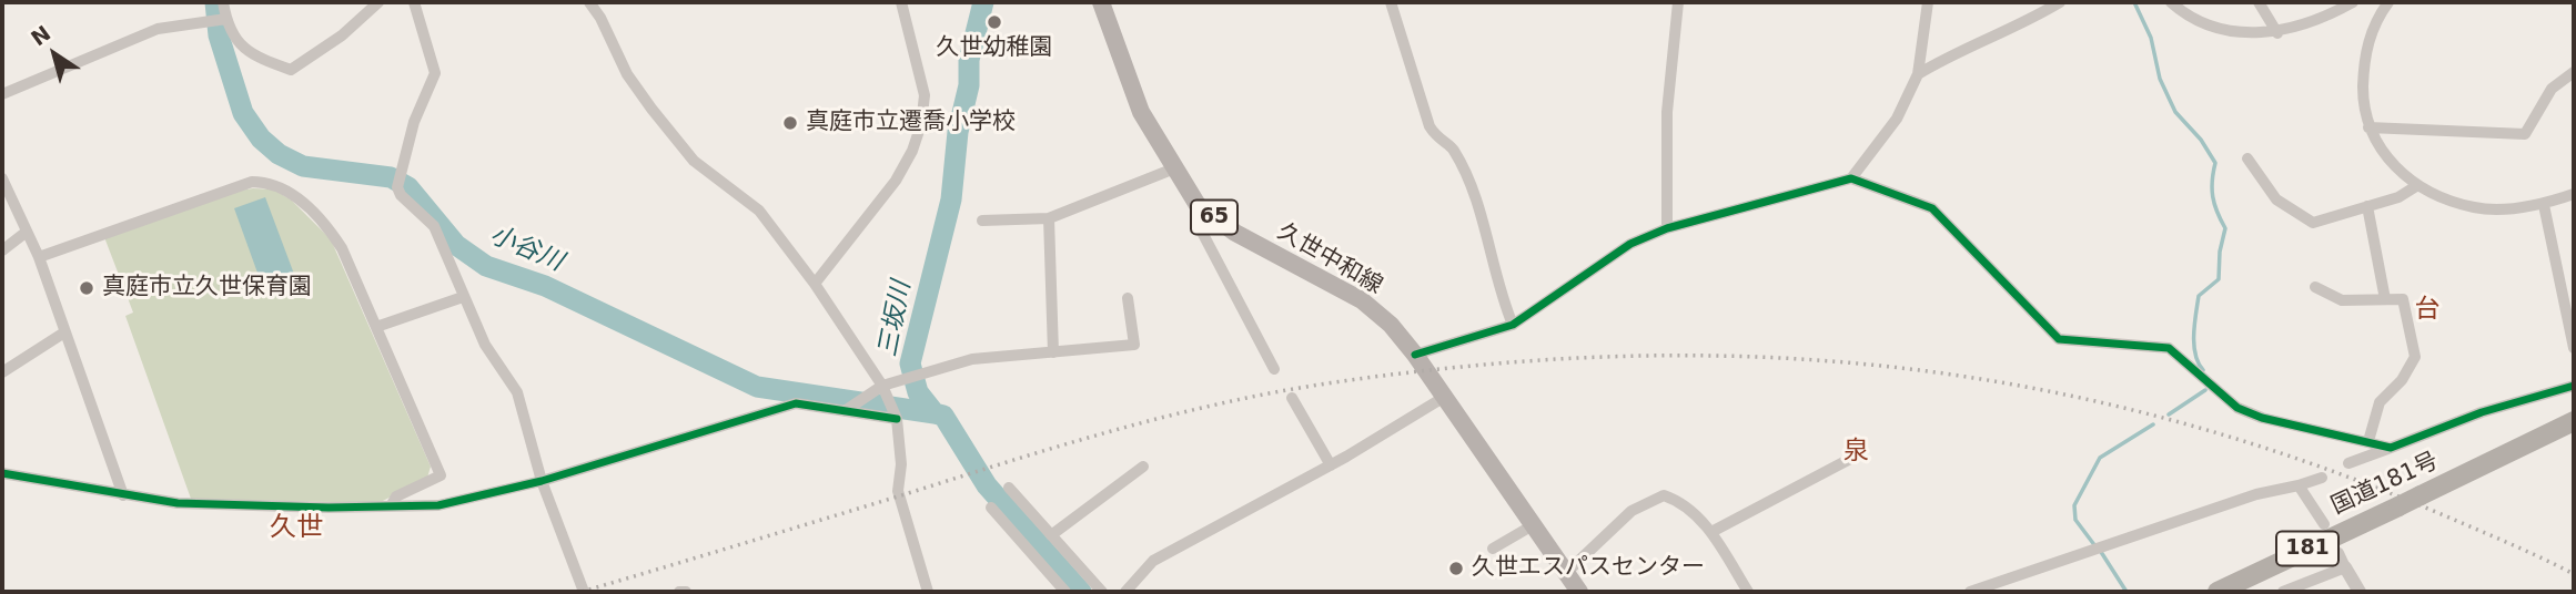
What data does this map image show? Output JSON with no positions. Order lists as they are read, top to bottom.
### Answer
{
  "streets": {
    "highway": ["国道181号", "181"],
    "main road": ["65", "久世中和線"]
  },
  "districts": ["台", "泉", "久世"],
  "water": ["小谷川", "三坂川"],
  "places": [
    "久世幼稚園",
    "真庭市立遷喬小学校",
    "真庭市立久世保育園",
    "久世エスパスセンター"
  ],
  "north": "top left"
}
